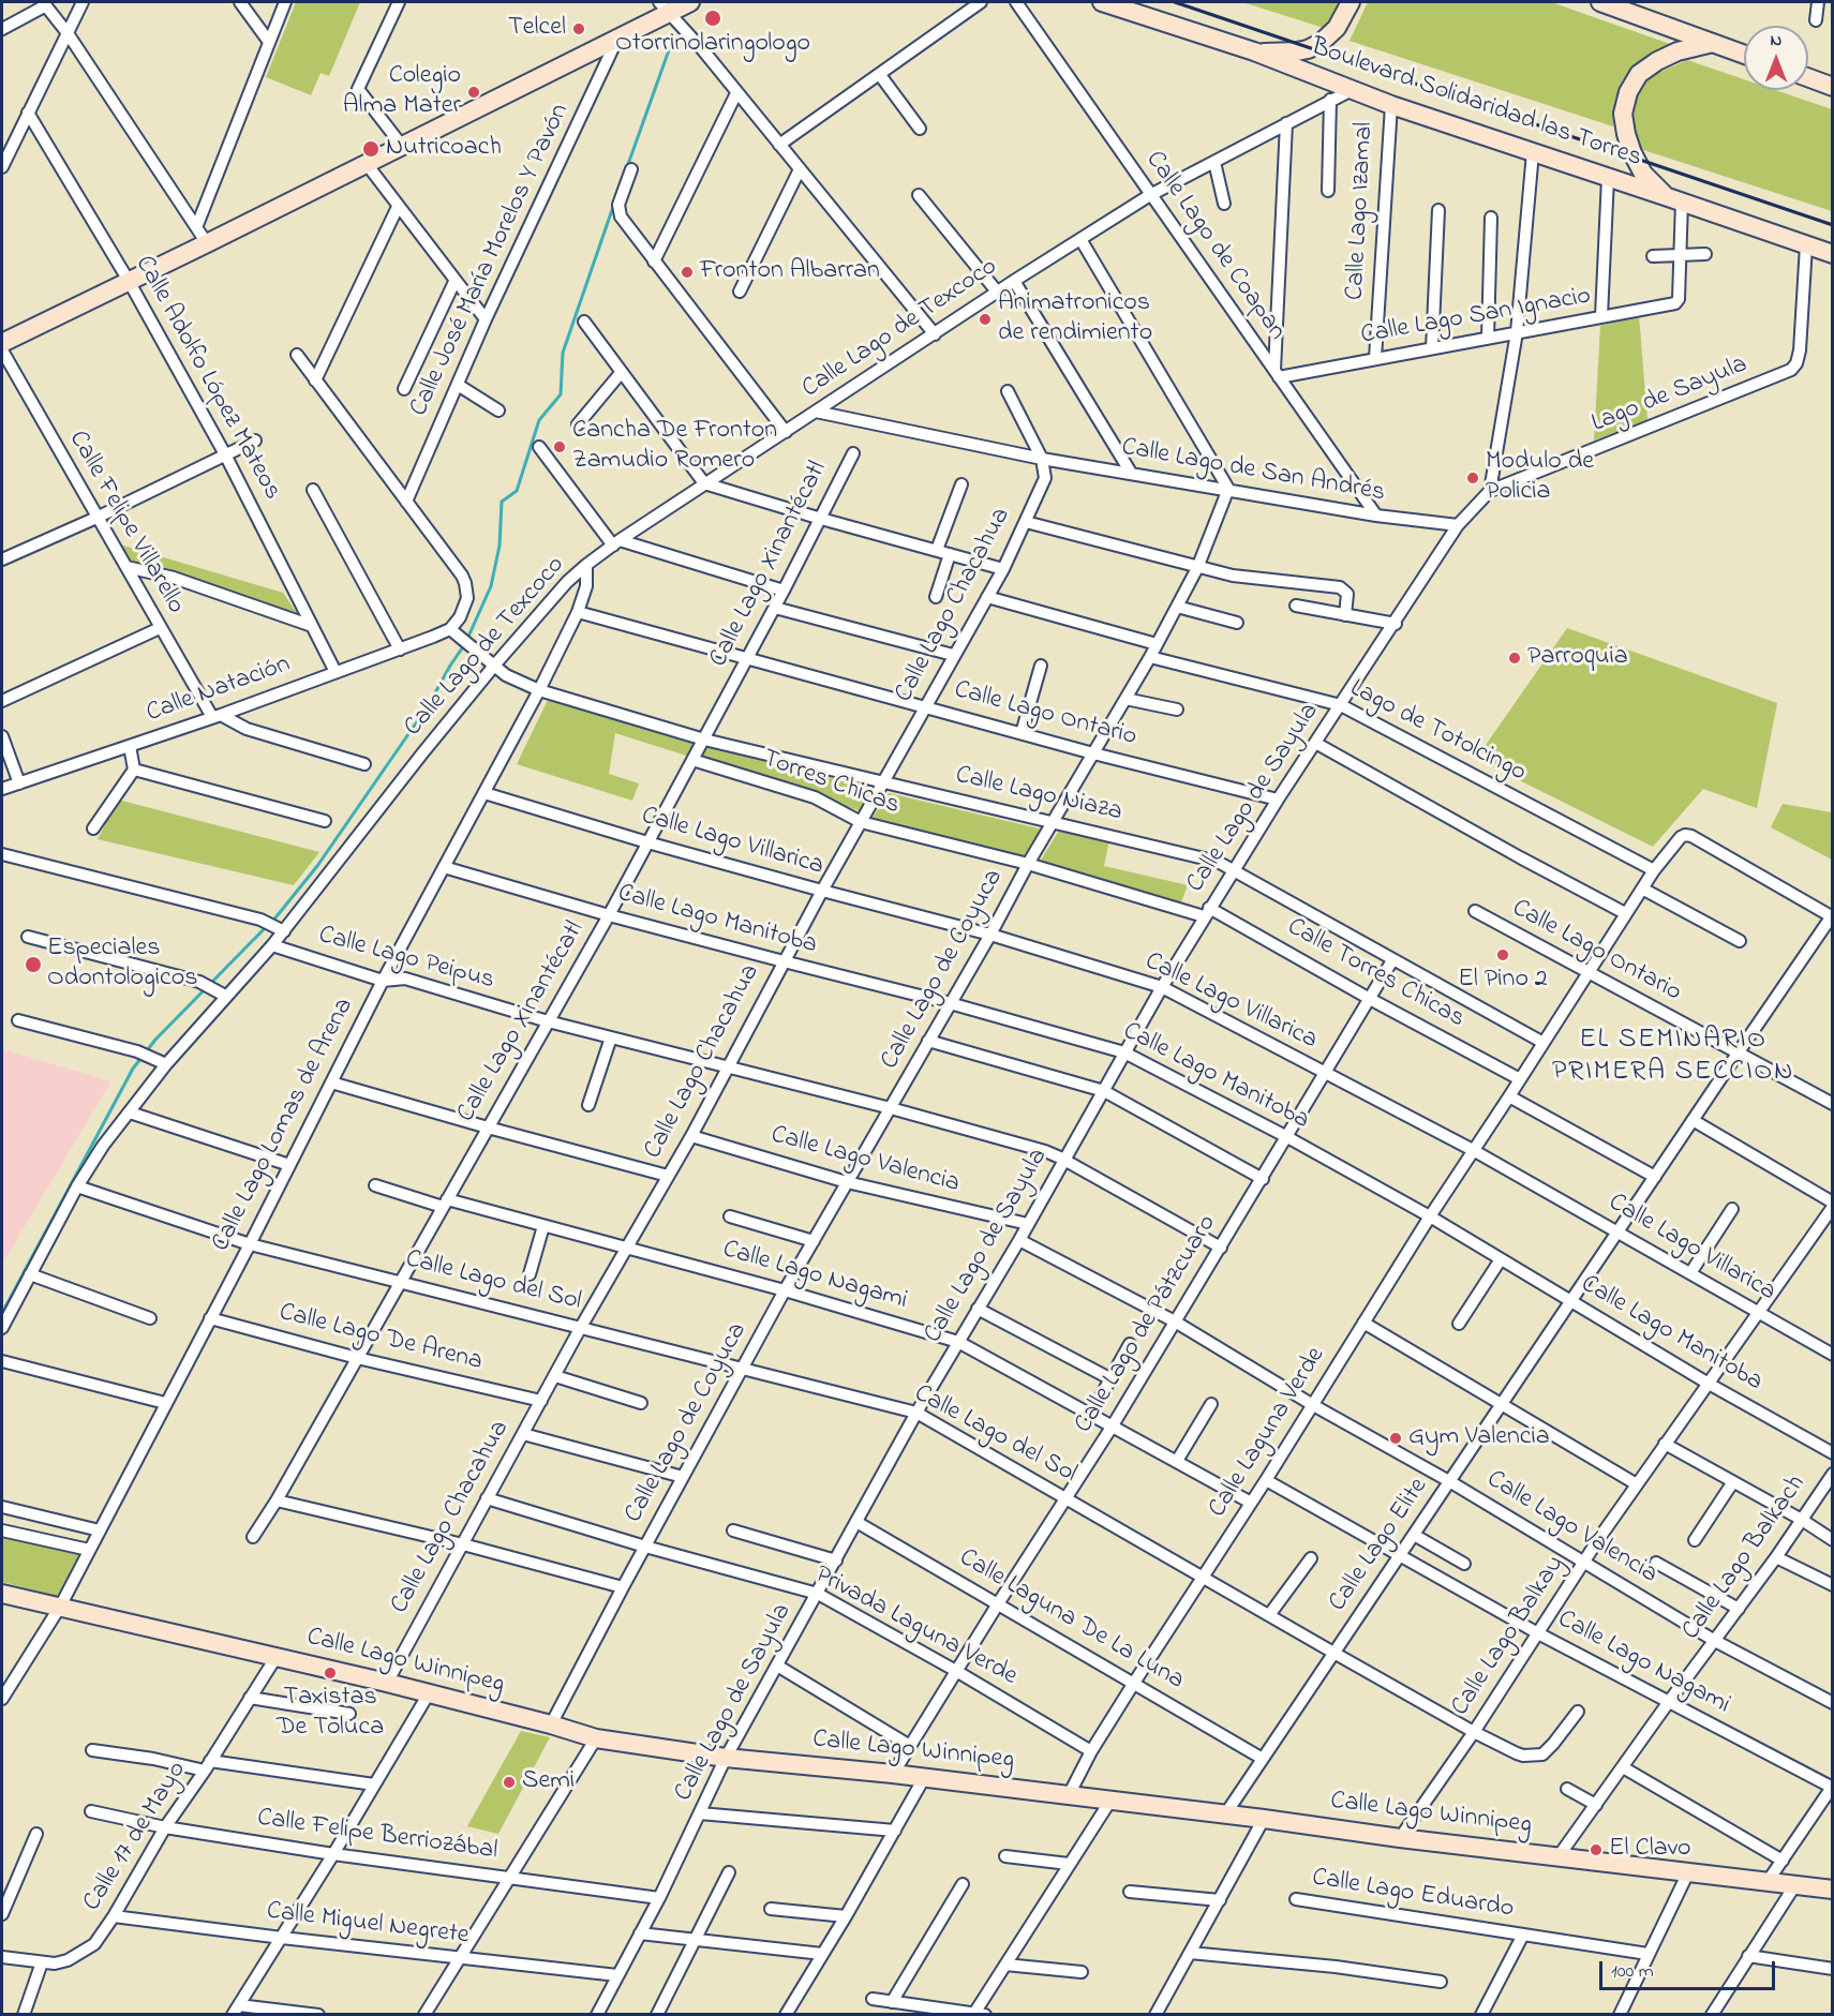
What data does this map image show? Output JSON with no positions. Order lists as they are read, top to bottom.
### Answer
{
  "streets": {
    "main road": ["Boulevard Solidaridad las Torres", "Calle Lago Winnipeg"],
    "street": [
      "Calle Lago Izamal",
      "Calle Lago de Coapan",
      "Calle José María Morelos Y Pavón",
      "Calle Lago San Ignacio",
      "Calle Lago de Texcoco",
      "Calle Adolfo López Mateos",
      "Lago de Sayula",
      "Calle Lago de San Andrés",
      "Calle Felipe Villarello",
      "Calle Lago Xinantécatl",
      "Calle Lago Chacahua",
      "Calle Natación",
      "Calle Lago Ontario",
      "Lago de Totolcingo",
      "Torres Chicas",
      "Calle Lago Niaza",
      "Calle Lago de Sayula",
      "Calle Lago Villarica",
      "Calle Lago Manitoba",
      "Calle Lago Peipus",
      "Calle Lago de Coyuca",
      "Calle Torres Chicas",
      "Calle Lago Lomas de Arena",
      "Calle Lago Valencia",
      "Calle Lago Nagami",
      "Calle Lago del Sol",
      "Calle Lago de Pátzcuaro",
      "Calle Lago De Arena",
      "Calle Laguna Verde",
      "Calle Lago Elite",
      "Calle Lago Balkach",
      "Calle Laguna De La Luna",
      "Privada Laguna Verde",
      "Calle Lago Balkay",
      "Calle Felipe Berriozábal",
      "Calle 17 de Mayo",
      "Calle Lago Eduardo",
      "Calle Miguel Negrete"
    ]
  },
  "crossings": [
    ["Boulevard Solidaridad las Torres", "Calle Lago Izamal"],
    ["Boulevard Solidaridad las Torres", "Calle Lago de Texcoco"],
    ["Boulevard Solidaridad las Torres", "Lago de Sayula"],
    ["Calle Lago Izamal", "Calle Lago San Ignacio"],
    ["Calle Lago de Coapan", "Calle Lago San Ignacio"],
    ["Calle Lago de Coapan", "Calle Lago de Texcoco"],
    ["Calle Lago de Coapan", "Calle Lago de San Andrés"],
    ["Calle Lago de Texcoco", "Calle Lago de San Andrés"],
    ["Calle Lago de Texcoco", "Calle Lago Niaza"],
    ["Calle Lago de Texcoco", "Calle Lago Peipus"],
    ["Calle Lago de Texcoco", "Calle Lago Lomas de Arena"],
    ["Calle Lago de Texcoco", "Calle Lago del Sol"],
    ["Calle Adolfo López Mateos", "Calle Natación"],
    ["Lago de Sayula", "Calle Lago de San Andrés"],
    ["Lago de Sayula", "Calle Lago de Sayula"],
    ["Calle Lago de San Andrés", "Calle Lago Chacahua"],
    ["Calle Lago de San Andrés", "Calle Lago de Sayula"],
    ["Calle Lago de San Andrés", "Calle Lago de Coyuca"],
    ["Calle Felipe Villarello", "Calle Natación"],
    ["Calle Lago Xinantécatl", "Calle Lago Ontario"],
    ["Calle Lago Xinantécatl", "Torres Chicas"],
    ["Calle Lago Xinantécatl", "Calle Lago Niaza"],
    ["Calle Lago Xinantécatl", "Calle Lago Villarica"],
    ["Calle Lago Xinantécatl", "Calle Lago Manitoba"],
    ["Calle Lago Xinantécatl", "Calle Lago Peipus"],
    ["Calle Lago Xinantécatl", "Calle Lago Nagami"],
    ["Calle Lago Xinantécatl", "Calle Lago del Sol"],
    ["Calle Lago Xinantécatl", "Calle Lago De Arena"],
    ["Calle Lago Chacahua", "Calle Lago Ontario"],
    ["Calle Lago Chacahua", "Torres Chicas"],
    ["Calle Lago Chacahua", "Calle Lago Niaza"],
    ["Calle Lago Chacahua", "Calle Lago Villarica"],
    ["Calle Lago Chacahua", "Calle Lago Manitoba"],
    ["Calle Lago Chacahua", "Calle Lago Peipus"],
    ["Calle Lago Chacahua", "Calle Lago Valencia"],
    ["Calle Lago Chacahua", "Calle Lago Nagami"],
    ["Calle Lago Chacahua", "Calle Lago del Sol"],
    ["Calle Lago Chacahua", "Calle Lago De Arena"],
    ["Calle Lago Chacahua", "Privada Laguna Verde"],
    ["Calle Lago Chacahua", "Calle Lago Winnipeg"],
    ["Calle Natación", "Calle Lago Niaza"],
    ["Calle Lago Ontario", "Calle Lago de Sayula"],
    ["Calle Lago Ontario", "Calle Lago de Coyuca"],
    ["Calle Lago Ontario", "Calle Lago Lomas de Arena"],
    ["Calle Lago Ontario", "Calle Laguna Verde"],
    ["Calle Lago Ontario", "Calle Lago Elite"],
    ["Lago de Totolcingo", "Calle Lago de Sayula"],
    ["Lago de Totolcingo", "Calle Lago de Coyuca"],
    ["Lago de Totolcingo", "Calle Laguna Verde"],
    ["Torres Chicas", "Calle Lago de Coyuca"],
    ["Torres Chicas", "Calle Torres Chicas"],
    ["Calle Lago Niaza", "Calle Lago de Sayula"],
    ["Calle Lago Niaza", "Calle Lago de Coyuca"],
    ["Calle Lago Niaza", "Calle Lago Lomas de Arena"],
    ["Calle Lago Niaza", "Calle Lago de Pátzcuaro"],
    ["Calle Lago Niaza", "Calle Laguna Verde"],
    ["Calle Lago de Sayula", "Calle Lago Villarica"],
    ["Calle Lago de Sayula", "Calle Lago Manitoba"],
    ["Calle Lago de Sayula", "Calle Lago Peipus"],
    ["Calle Lago de Sayula", "Calle Torres Chicas"],
    ["Calle Lago de Sayula", "Calle Lago Valencia"],
    ["Calle Lago de Sayula", "Calle Lago Nagami"],
    ["Calle Lago de Sayula", "Calle Lago del Sol"],
    ["Calle Lago de Sayula", "Calle Laguna De La Luna"],
    ["Calle Lago de Sayula", "Privada Laguna Verde"],
    ["Calle Lago de Sayula", "Calle Lago Winnipeg"],
    ["Calle Lago de Sayula", "Calle Felipe Berriozábal"],
    ["Calle Lago de Sayula", "Calle Miguel Negrete"],
    ["Calle Lago Villarica", "Calle Lago de Coyuca"],
    ["Calle Lago Villarica", "Calle Lago Lomas de Arena"],
    ["Calle Lago Villarica", "Calle Lago de Pátzcuaro"],
    ["Calle Lago Villarica", "Calle Laguna Verde"],
    ["Calle Lago Villarica", "Calle Lago Elite"],
    ["Calle Lago Villarica", "Calle Lago Balkay"],
    ["Calle Lago Manitoba", "Calle Lago de Coyuca"],
    ["Calle Lago Manitoba", "Calle Lago Lomas de Arena"],
    ["Calle Lago Manitoba", "Calle Lago de Pátzcuaro"],
    ["Calle Lago Manitoba", "Calle Laguna Verde"],
    ["Calle Lago Manitoba", "Calle Lago Elite"],
    ["Calle Lago Manitoba", "Calle Lago Balkay"],
    ["Calle Lago Peipus", "Calle Lago de Coyuca"],
    ["Calle Lago Peipus", "Calle Lago Lomas de Arena"],
    ["Calle Lago Peipus", "Calle Lago de Pátzcuaro"],
    ["Calle Lago de Coyuca", "Calle Torres Chicas"],
    ["Calle Lago de Coyuca", "Calle Lago Valencia"],
    ["Calle Lago de Coyuca", "Calle Lago Nagami"],
    ["Calle Lago de Coyuca", "Calle Lago del Sol"],
    ["Calle Lago de Coyuca", "Privada Laguna Verde"],
    ["Calle Lago de Coyuca", "Calle Lago Winnipeg"],
    ["Calle Torres Chicas", "Calle Lago de Pátzcuaro"],
    ["Calle Torres Chicas", "Calle Laguna Verde"],
    ["Calle Lago Lomas de Arena", "Calle Lago del Sol"],
    ["Calle Lago Lomas de Arena", "Calle Lago De Arena"],
    ["Calle Lago Lomas de Arena", "Calle Lago Winnipeg"],
    ["Calle Lago Valencia", "Calle Lago de Pátzcuaro"],
    ["Calle Lago Valencia", "Calle Laguna Verde"],
    ["Calle Lago Valencia", "Calle Lago Elite"],
    ["Calle Lago Valencia", "Calle Lago Balkach"],
    ["Calle Lago Valencia", "Calle Lago Balkay"],
    ["Calle Lago Nagami", "Calle Lago de Pátzcuaro"],
    ["Calle Lago Nagami", "Calle Laguna Verde"],
    ["Calle Lago Nagami", "Calle Lago Elite"],
    ["Calle Lago Nagami", "Calle Lago Balkach"],
    ["Calle Lago Nagami", "Calle Lago Balkay"],
    ["Calle Lago del Sol", "Calle Lago de Pátzcuaro"],
    ["Calle Lago del Sol", "Calle Laguna Verde"],
    ["Calle Lago del Sol", "Calle Lago Elite"],
    ["Calle Lago del Sol", "Calle Lago Balkay"],
    ["Calle Lago de Pátzcuaro", "Calle Laguna De La Luna"],
    ["Calle Lago de Pátzcuaro", "Privada Laguna Verde"],
    ["Calle Lago de Pátzcuaro", "Calle Lago Winnipeg"],
    ["Calle Laguna Verde", "Calle Lago Elite"],
    ["Calle Laguna Verde", "Calle Laguna De La Luna"],
    ["Calle Laguna Verde", "Privada Laguna Verde"],
    ["Calle Laguna Verde", "Calle Lago Winnipeg"],
    ["Calle Lago Elite", "Calle Laguna De La Luna"],
    ["Calle Lago Elite", "Calle Lago Winnipeg"],
    ["Calle Lago Balkach", "Calle Lago Winnipeg"],
    ["Calle Lago Balkay", "Calle Lago Winnipeg"],
    ["Calle Lago Winnipeg", "Calle 17 de Mayo"],
    ["Calle Felipe Berriozábal", "Calle 17 de Mayo"],
    ["Calle 17 de Mayo", "Calle Miguel Negrete"]
  ],
  "districts": ["EL SEMINARIO PRIMERA SECCION"],
  "places": [
    "Otorrinolaringologo",
    "Telcel",
    "Colegio Alma Mater",
    "Nutricoach",
    "Fronton Albarran",
    "Animatronicos de rendimiento",
    "Cancha De Fronton Zamudio Romero",
    "Modulo de Policia",
    "Parroquia",
    "El Pino 2",
    "Especiales Odontologicos",
    "Gym Valencia",
    "Taxistas De Toluca",
    "Semi",
    "El Clavo"
  ],
  "scale_bar": "100 m",
  "north": "top"
}
